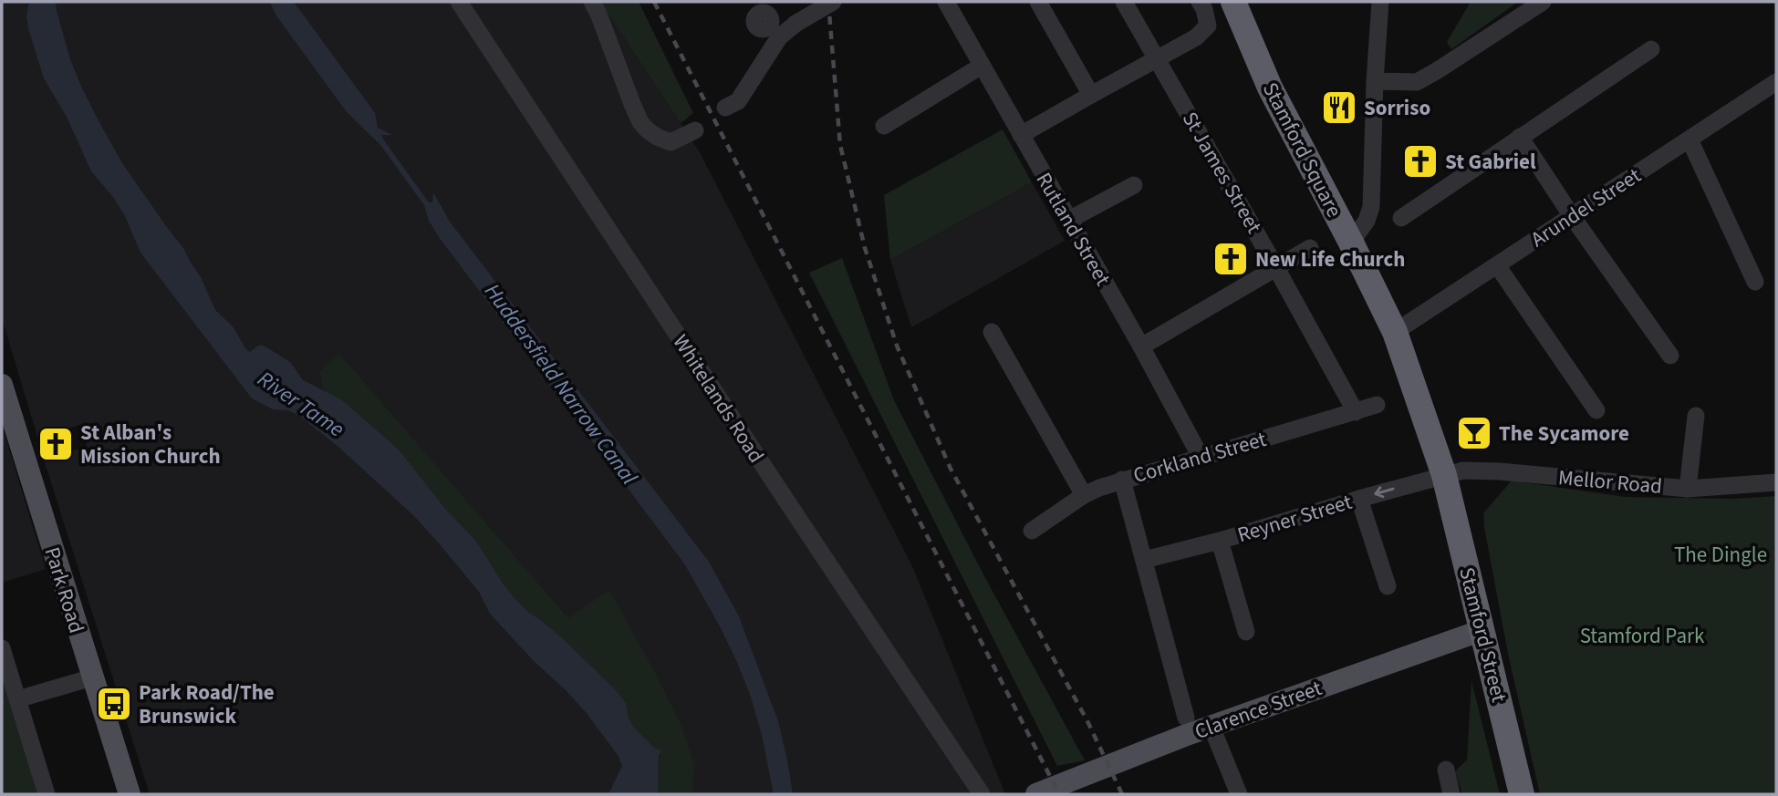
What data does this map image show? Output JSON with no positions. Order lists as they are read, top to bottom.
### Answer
{
  "streets": {
    "highway": ["Stamford Square", "Stamford Street"],
    "main road": ["Park Road", "Clarence Street"],
    "street": [
      "St James Street",
      "Arundel Street",
      "Rutland Street",
      "Whitelands Road",
      "Corkland Street",
      "Mellor Road",
      "Reyner Street"
    ]
  },
  "crossings": [
    ["Stamford Square", "Arundel Street"],
    ["Stamford Square", "Mellor Road"],
    ["Stamford Square", "Reyner Street"],
    ["Stamford Square", "Stamford Street"],
    ["St James Street", "Corkland Street"],
    ["Rutland Street", "Corkland Street"],
    ["Mellor Road", "Reyner Street"],
    ["Mellor Road", "Stamford Street"],
    ["Reyner Street", "Stamford Street"],
    ["Stamford Street", "Clarence Street"]
  ],
  "water": ["Huddersfield Narrow Canal", "River Tame"],
  "parks": ["The Dingle", "Stamford Park"],
  "places": {
    "restaurant": ["Sorriso"],
    "church": ["St Gabriel", "New Life Church", "St Alban's Mission Church"],
    "bar": ["The Sycamore"],
    "bus stop": ["Park Road/The Brunswick"]
  }
}
